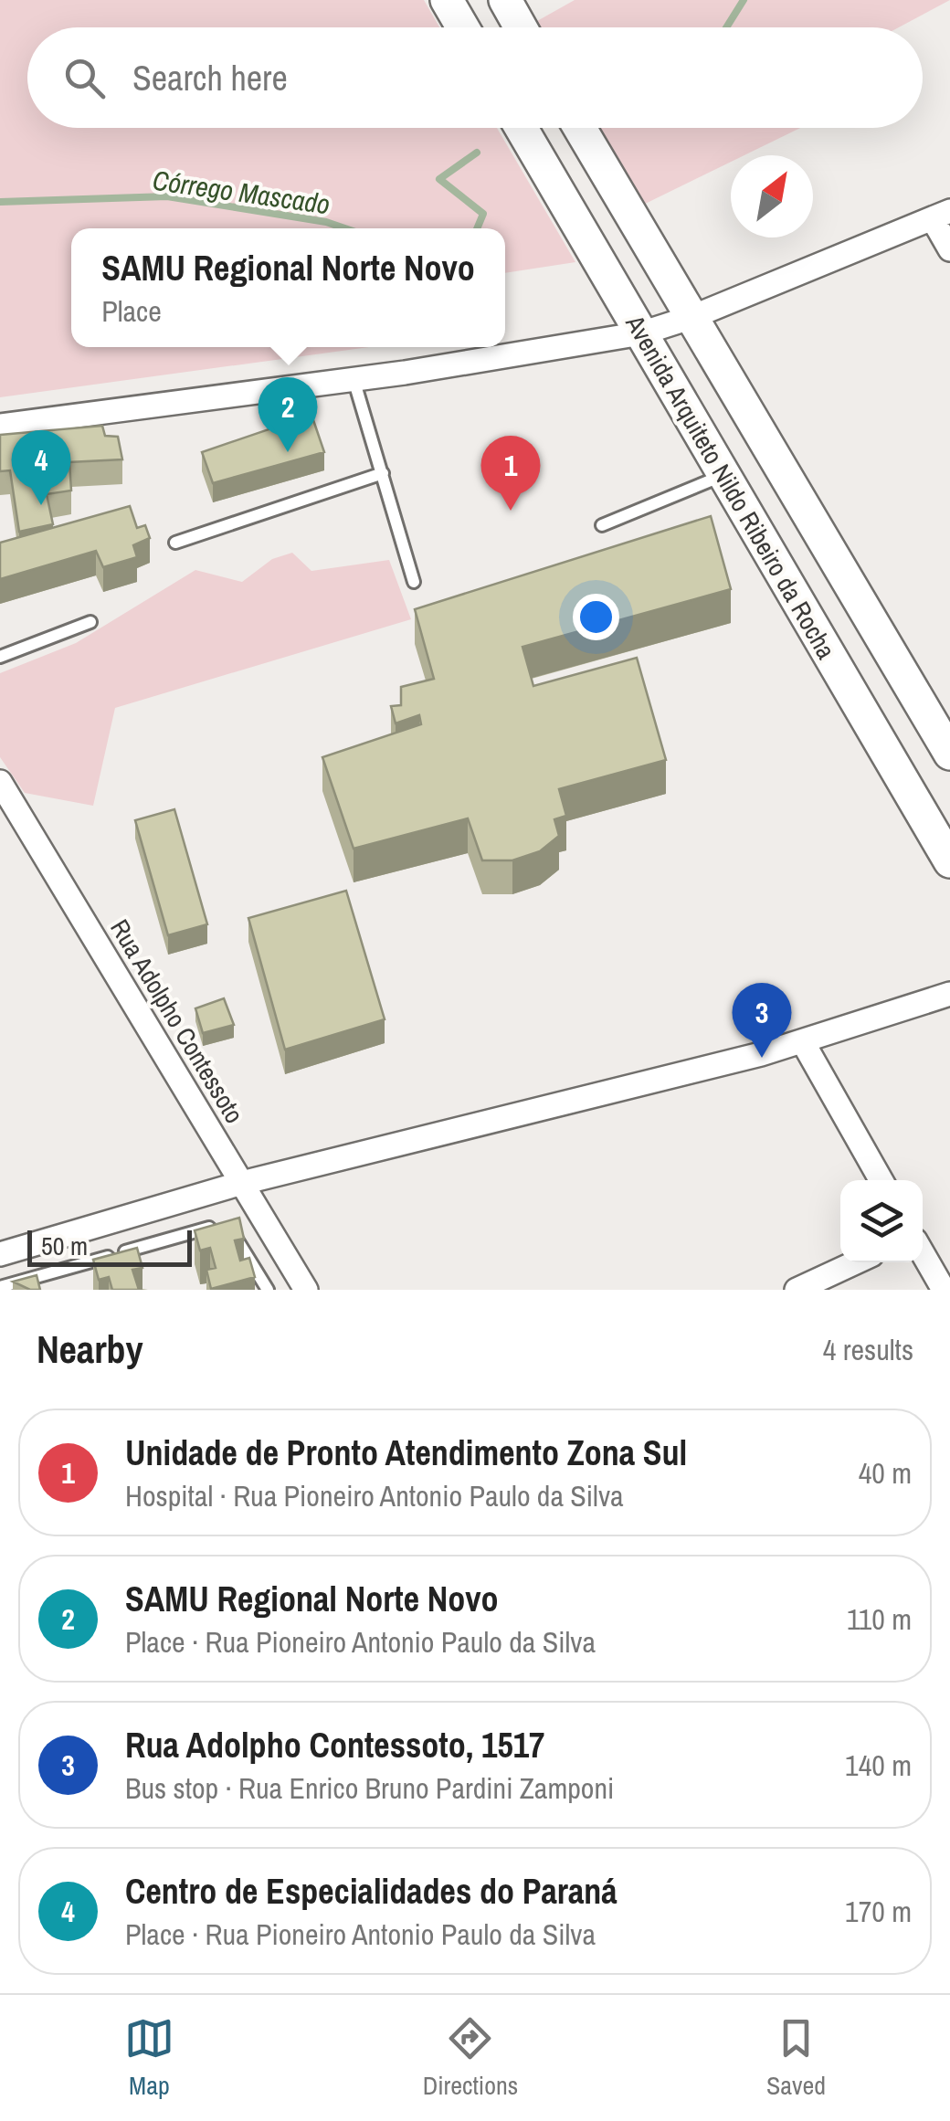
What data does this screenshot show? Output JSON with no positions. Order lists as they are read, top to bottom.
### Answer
{
  "streets": {
    "main road": ["Avenida Arquiteto Nildo Ribeiro da Rocha"],
    "street": ["Rua Adolpho Contessoto"]
  },
  "water": ["Córrego Mascado"],
  "scale_bar": "50 m",
  "north": "top right",
  "page": {
    "search": "Search here",
    "popup": ["SAMU Regional Norte Novo", "Place"],
    "pins": [
      "2",
      "4",
      "1",
      "3"
    ],
    "scale": "50 m",
    "heading": ["Nearby", "4 results"],
    "list": [
      {
        "mark": "1",
        "name": "Unidade de Pronto Atendimento Zona Sul",
        "note": "Hospital · Rua Pioneiro Antonio Paulo da Silva",
        "value": "40 m"
      },
      {
        "mark": "2",
        "name": "SAMU Regional Norte Novo",
        "note": "Place · Rua Pioneiro Antonio Paulo da Silva",
        "value": "110 m"
      },
      {
        "mark": "3",
        "name": "Rua Adolpho Contessoto, 1517",
        "note": "Bus stop · Rua Enrico Bruno Pardini Zamponi",
        "value": "140 m"
      },
      {
        "mark": "4",
        "name": "Centro de Especialidades do Paraná",
        "note": "Place · Rua Pioneiro Antonio Paulo da Silva",
        "value": "170 m"
      }
    ],
    "nav": ["Map", "Directions", "Saved"]
  }
}
